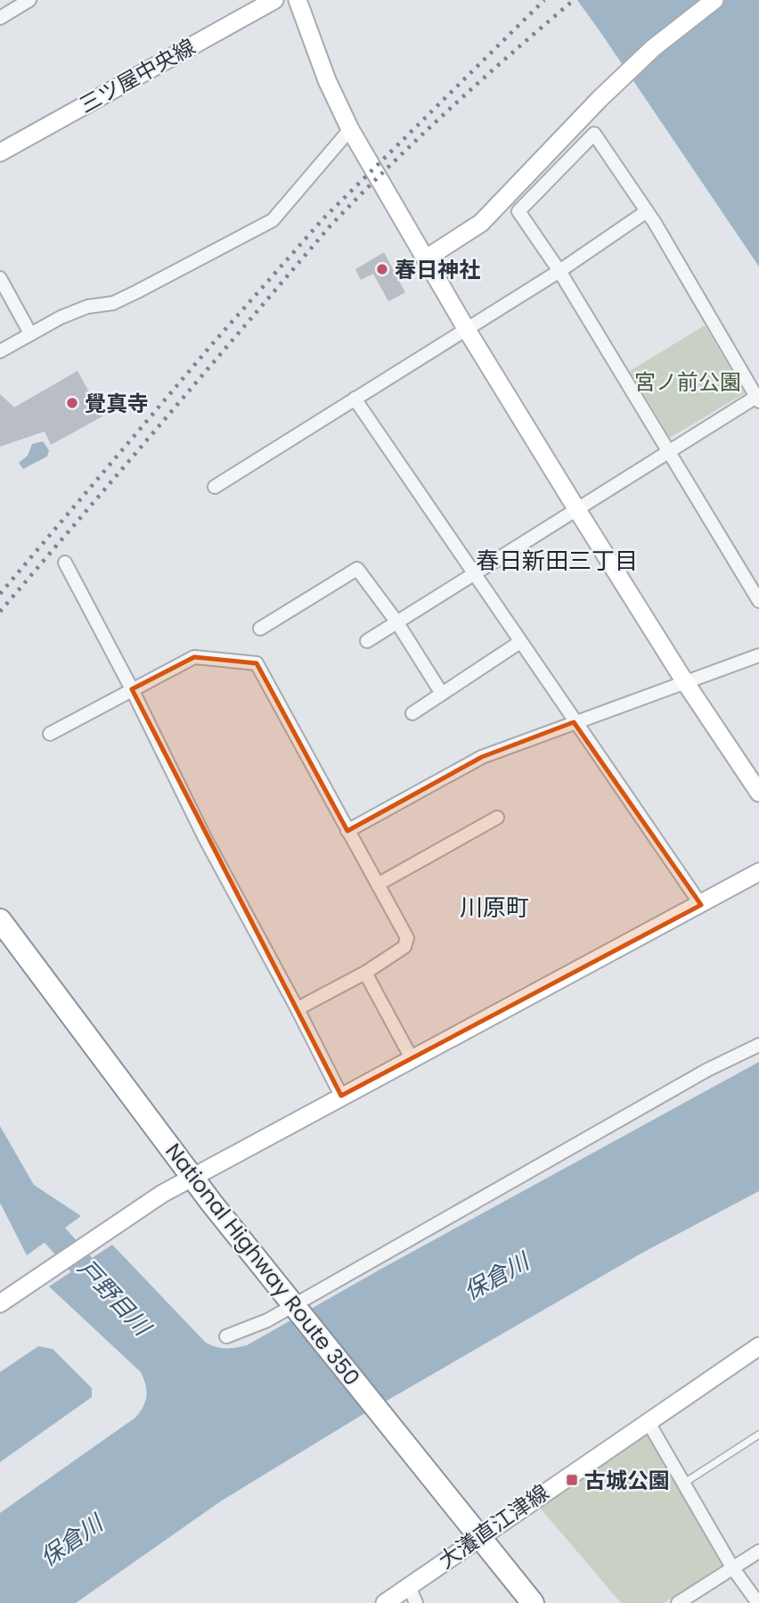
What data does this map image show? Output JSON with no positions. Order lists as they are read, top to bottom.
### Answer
{
  "streets": {
    "highway": ["National Highway Route 350"],
    "street": ["三ツ屋中央線", "大瀁直江津線"]
  },
  "crossings": [
    ["National Highway Route 350", "大瀁直江津線"]
  ],
  "districts": ["春日新田三丁目", "川原町"],
  "water": ["保倉川", "戸野目川"],
  "parks": ["宮ノ前公園"],
  "places": {
    "other": ["春日神社", "覺真寺"],
    "transit": ["古城公園"]
  }
}
